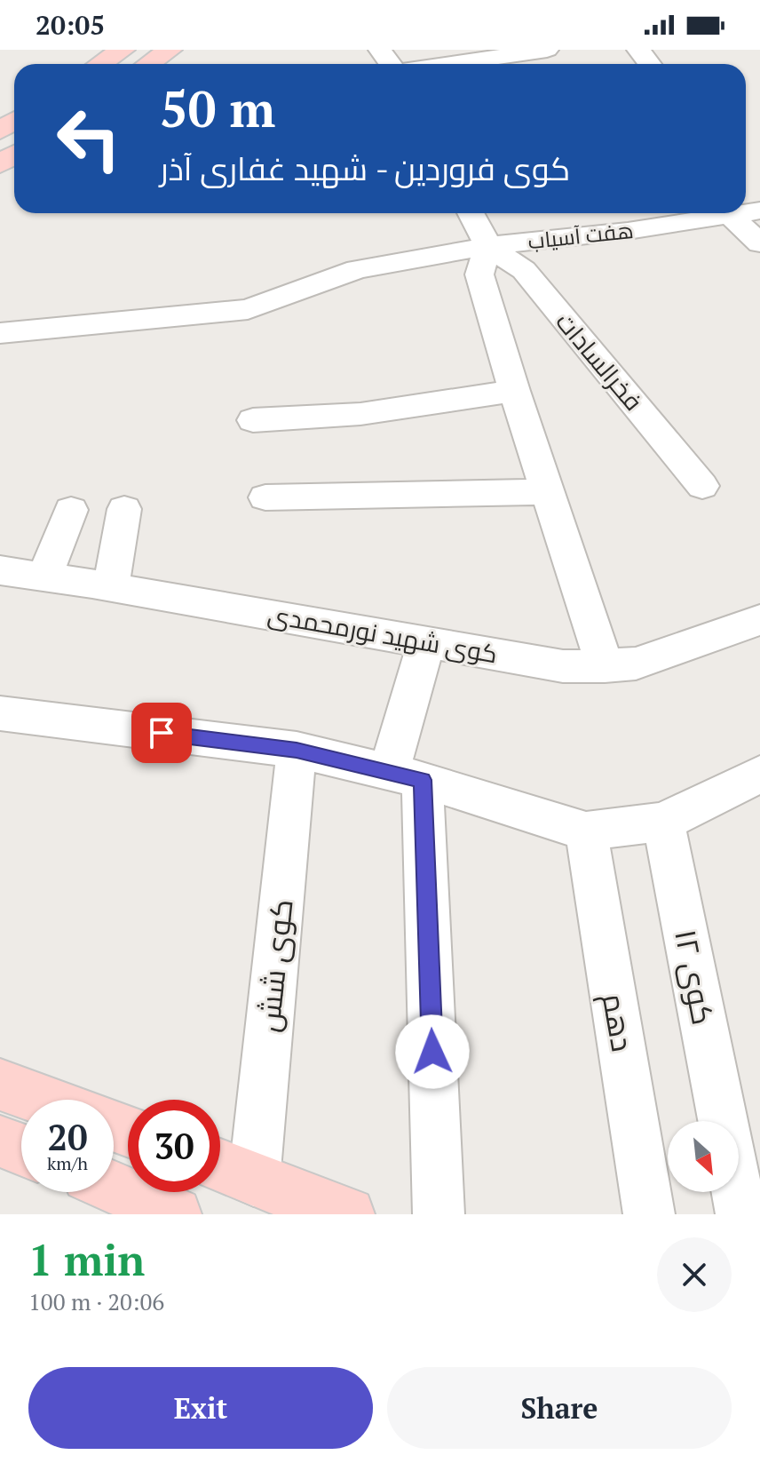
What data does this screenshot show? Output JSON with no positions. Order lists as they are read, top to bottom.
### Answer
{
  "streets": {
    "street": [
      "هفت آسیاب",
      "فخرالسادات",
      "کوی شهید نورمحمدی",
      "کوی شش",
      "کوی ۱۲",
      "دهم"
    ]
  },
  "crossings": [
    ["هفت آسیاب", "فخرالسادات"]
  ],
  "north": "bottom right",
  "page": {
    "status": "20:05",
    "turn": ["50 m", "کوی فروردین - شهید غفاری آذر"],
    "speed": "20 km/h",
    "limit": "30",
    "heading": ["1 min", "100 m · 20:06"],
    "buttons": ["Exit", "Share"]
  }
}
